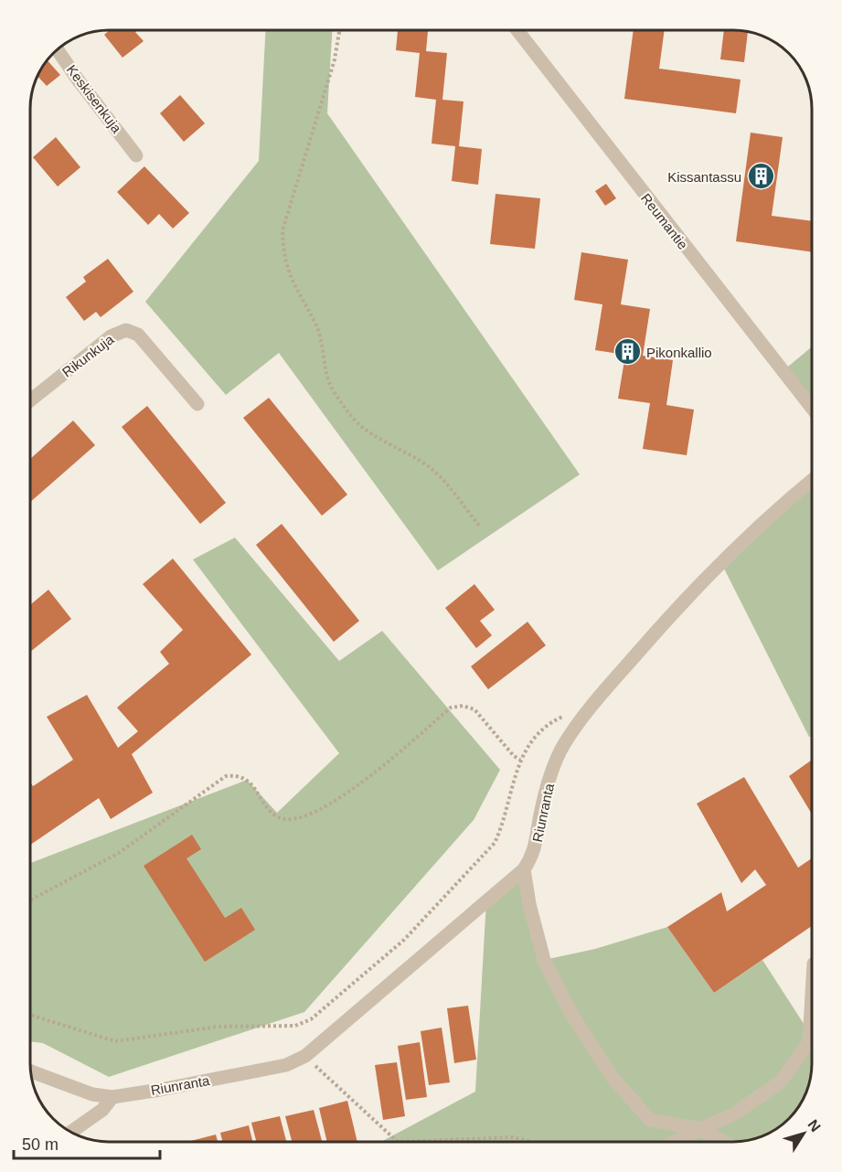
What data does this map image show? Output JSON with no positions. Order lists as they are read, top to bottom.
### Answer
{
  "streets": {
    "street": [
      "Keskisenkuja",
      "Reumantie",
      "Rikunkuja",
      "Riunranta"
    ]
  },
  "places": {
    "building": ["Kissantassu", "Pikonkallio"]
  },
  "scale_bar": "50 m",
  "north": "top right"
}
